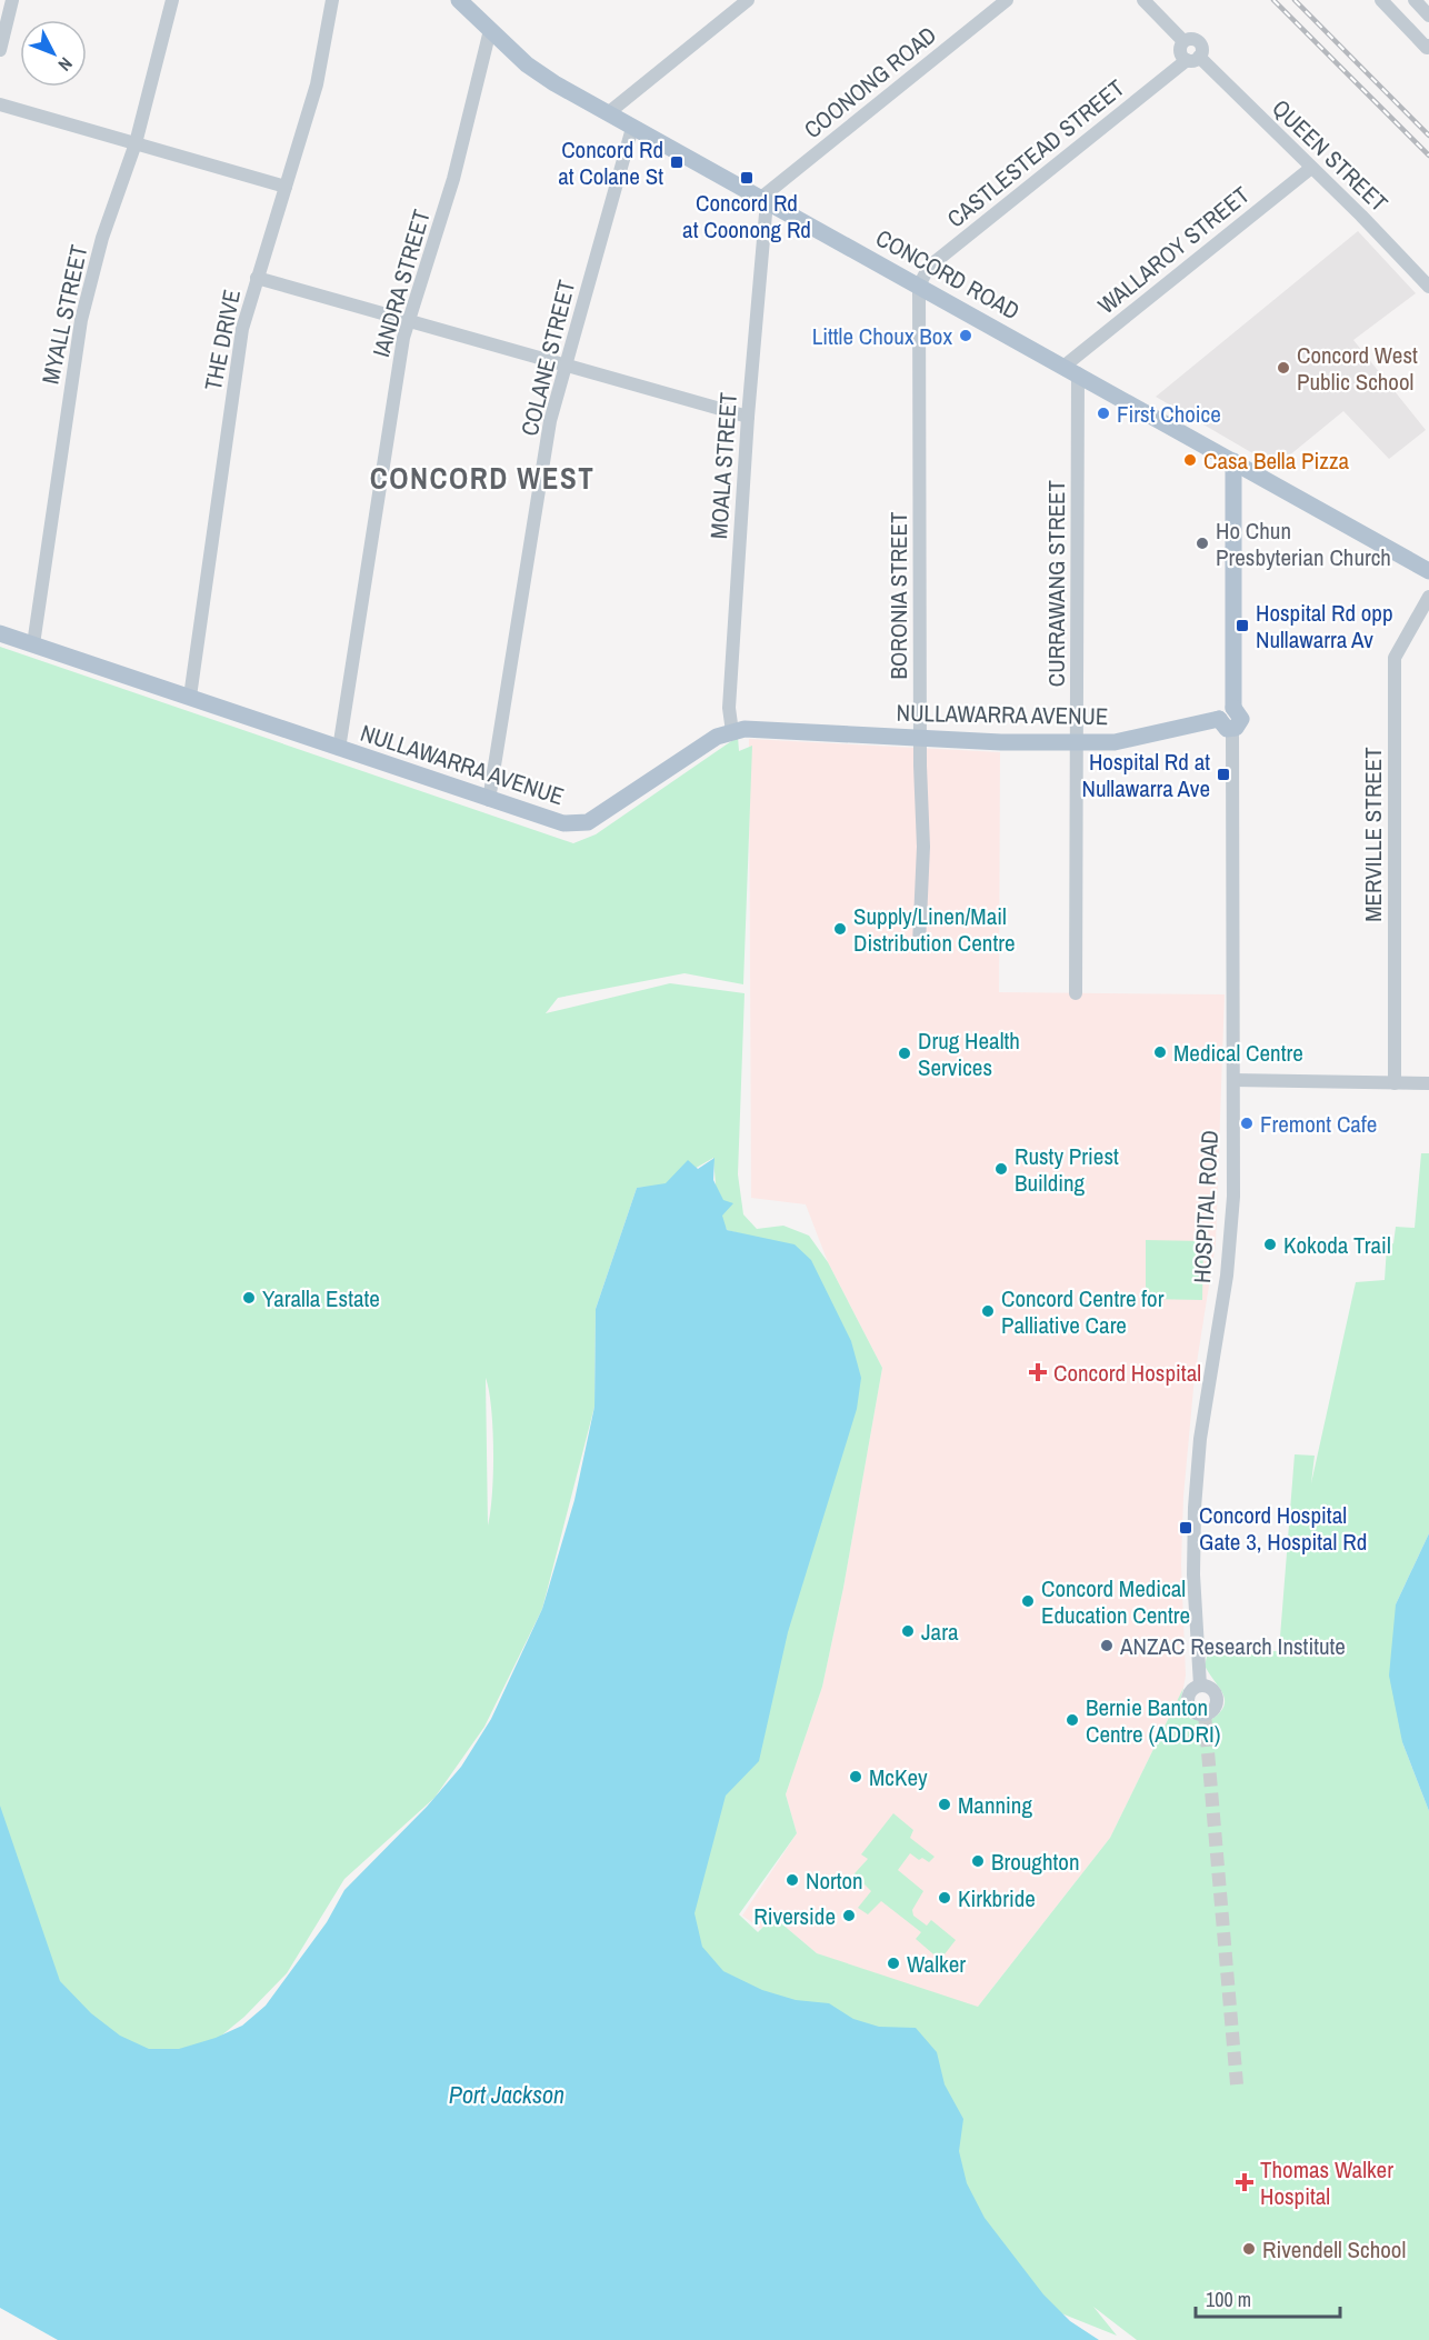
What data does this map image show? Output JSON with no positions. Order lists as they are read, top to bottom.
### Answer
{
  "streets": {
    "main road": ["CONCORD ROAD", "NULLAWARRA AVENUE"],
    "street": [
      "COONONG ROAD",
      "CASTLESTEAD STREET",
      "QUEEN STREET",
      "WALLAROY STREET",
      "IANDRA STREET",
      "MYALL STREET",
      "THE DRIVE",
      "COLANE STREET",
      "MOALA STREET",
      "CURRAWANG STREET",
      "BORONIA STREET",
      "MERVILLE STREET",
      "HOSPITAL ROAD"
    ]
  },
  "crossings": [
    ["COONONG ROAD", "CONCORD ROAD"],
    ["COONONG ROAD", "MOALA STREET"],
    ["CASTLESTEAD STREET", "QUEEN STREET"],
    ["CASTLESTEAD STREET", "CONCORD ROAD"],
    ["CASTLESTEAD STREET", "BORONIA STREET"],
    ["QUEEN STREET", "WALLAROY STREET"],
    ["WALLAROY STREET", "CONCORD ROAD"],
    ["WALLAROY STREET", "CURRAWANG STREET"],
    ["CONCORD ROAD", "IANDRA STREET"],
    ["CONCORD ROAD", "COLANE STREET"],
    ["CONCORD ROAD", "MOALA STREET"],
    ["CONCORD ROAD", "CURRAWANG STREET"],
    ["CONCORD ROAD", "BORONIA STREET"],
    ["IANDRA STREET", "NULLAWARRA AVENUE"],
    ["MYALL STREET", "NULLAWARRA AVENUE"],
    ["THE DRIVE", "NULLAWARRA AVENUE"],
    ["COLANE STREET", "NULLAWARRA AVENUE"],
    ["MOALA STREET", "NULLAWARRA AVENUE"],
    ["CURRAWANG STREET", "NULLAWARRA AVENUE"],
    ["BORONIA STREET", "NULLAWARRA AVENUE"],
    ["NULLAWARRA AVENUE", "HOSPITAL ROAD"]
  ],
  "districts": ["CONCORD WEST"],
  "water": ["Port Jackson"],
  "places": {
    "transit": [
      "Concord Rd at Colane St",
      "Concord Rd at Coonong Rd",
      "Hospital Rd opp Nullawarra Av",
      "Hospital Rd at Nullawarra Ave",
      "Concord Hospital Gate 3, Hospital Rd"
    ],
    "other": [
      "Little Choux Box",
      "Concord West Public School",
      "First Choice",
      "Casa Bella Pizza",
      "Ho Chun Presbyterian Church",
      "Supply/Linen/Mail Distribution Centre",
      "Medical Centre",
      "Drug Health Services",
      "Fremont Cafe",
      "Rusty Priest Building",
      "Kokoda Trail",
      "Yaralla Estate",
      "Concord Centre for Palliative Care",
      "Concord Medical Education Centre",
      "Jara",
      "ANZAC Research Institute",
      "Bernie Banton Centre (ADDRI)",
      "McKey",
      "Manning",
      "Broughton",
      "Norton",
      "Kirkbride",
      "Riverside",
      "Walker",
      "Rivendell School"
    ],
    "health": ["Concord Hospital", "Thomas Walker Hospital"]
  },
  "scale_bar": "100 m",
  "north": "bottom right"
}
